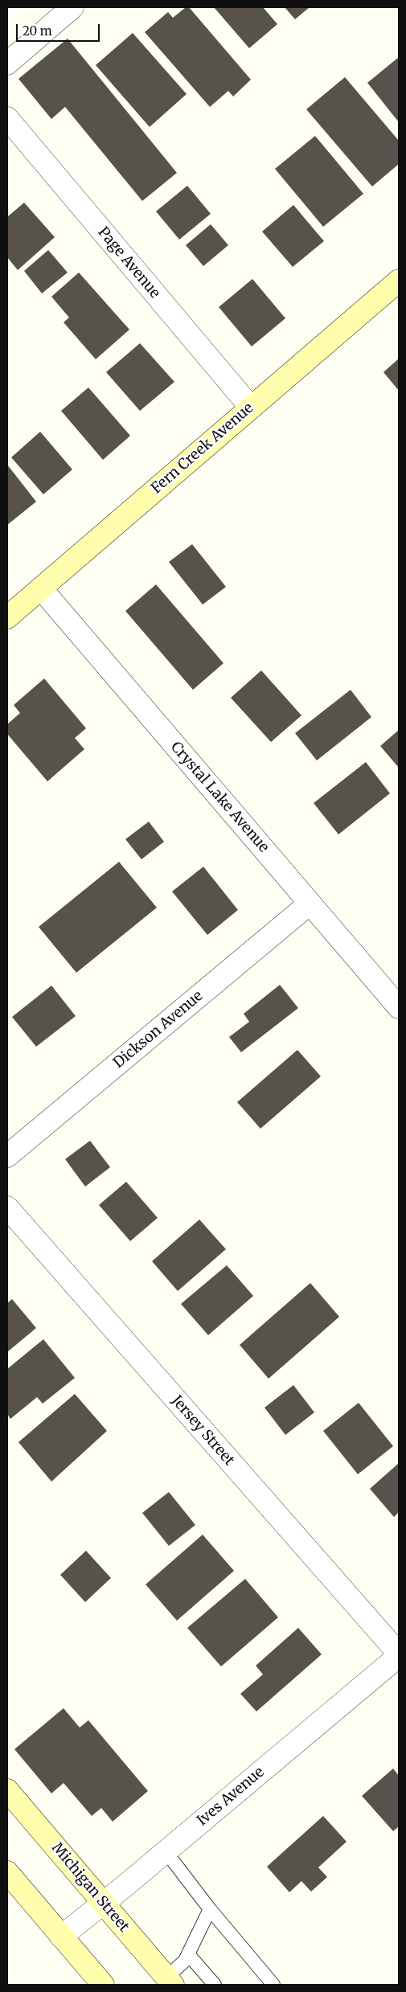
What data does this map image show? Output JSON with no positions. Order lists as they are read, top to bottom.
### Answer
{
  "streets": {
    "street": [
      "Page Avenue",
      "Fern Creek Avenue",
      "Crystal Lake Avenue",
      "Dickson Avenue",
      "Jersey Street",
      "Ives Avenue",
      "Michigan Street"
    ]
  },
  "crossings": [
    ["Page Avenue", "Fern Creek Avenue"],
    ["Fern Creek Avenue", "Crystal Lake Avenue"],
    ["Crystal Lake Avenue", "Dickson Avenue"],
    ["Jersey Street", "Ives Avenue"],
    ["Ives Avenue", "Michigan Street"]
  ],
  "scale_bar": "20 m"
}
